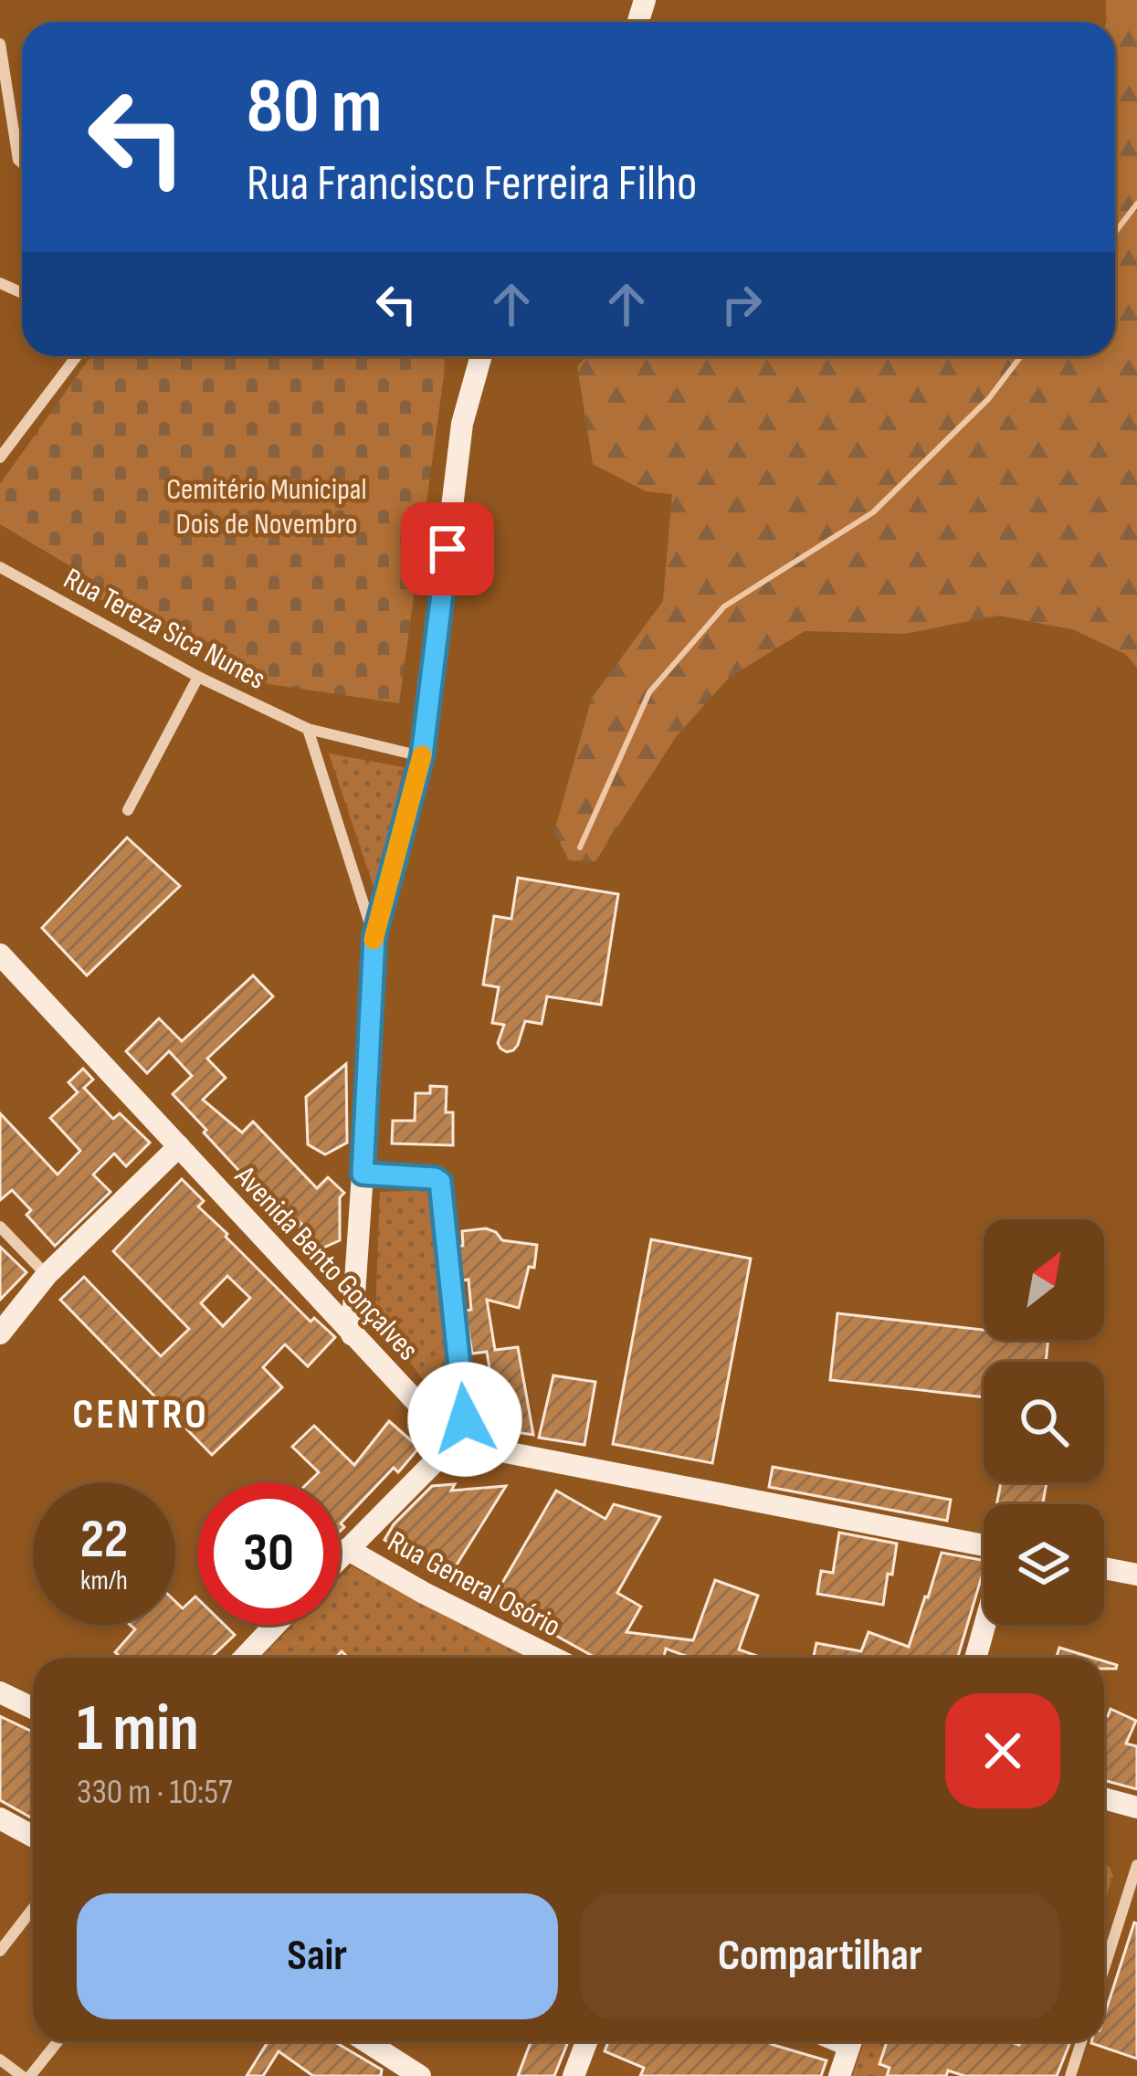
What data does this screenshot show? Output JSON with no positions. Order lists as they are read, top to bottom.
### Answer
{
  "streets": {
    "street": ["Rua Tereza Sica Nunes", "Avenida Bento Gonçalves", "Rua General Osório"]
  },
  "districts": ["CENTRO"],
  "parks": ["Cemitério Municipal Dois de Novembro"],
  "north": "top right",
  "page": {
    "turn": ["80 m", "Rua Francisco Ferreira Filho"],
    "speed": "22 km/h",
    "limit": "30",
    "heading": ["1 min", "330 m · 10:57"],
    "buttons": ["Sair", "Compartilhar"]
  }
}
